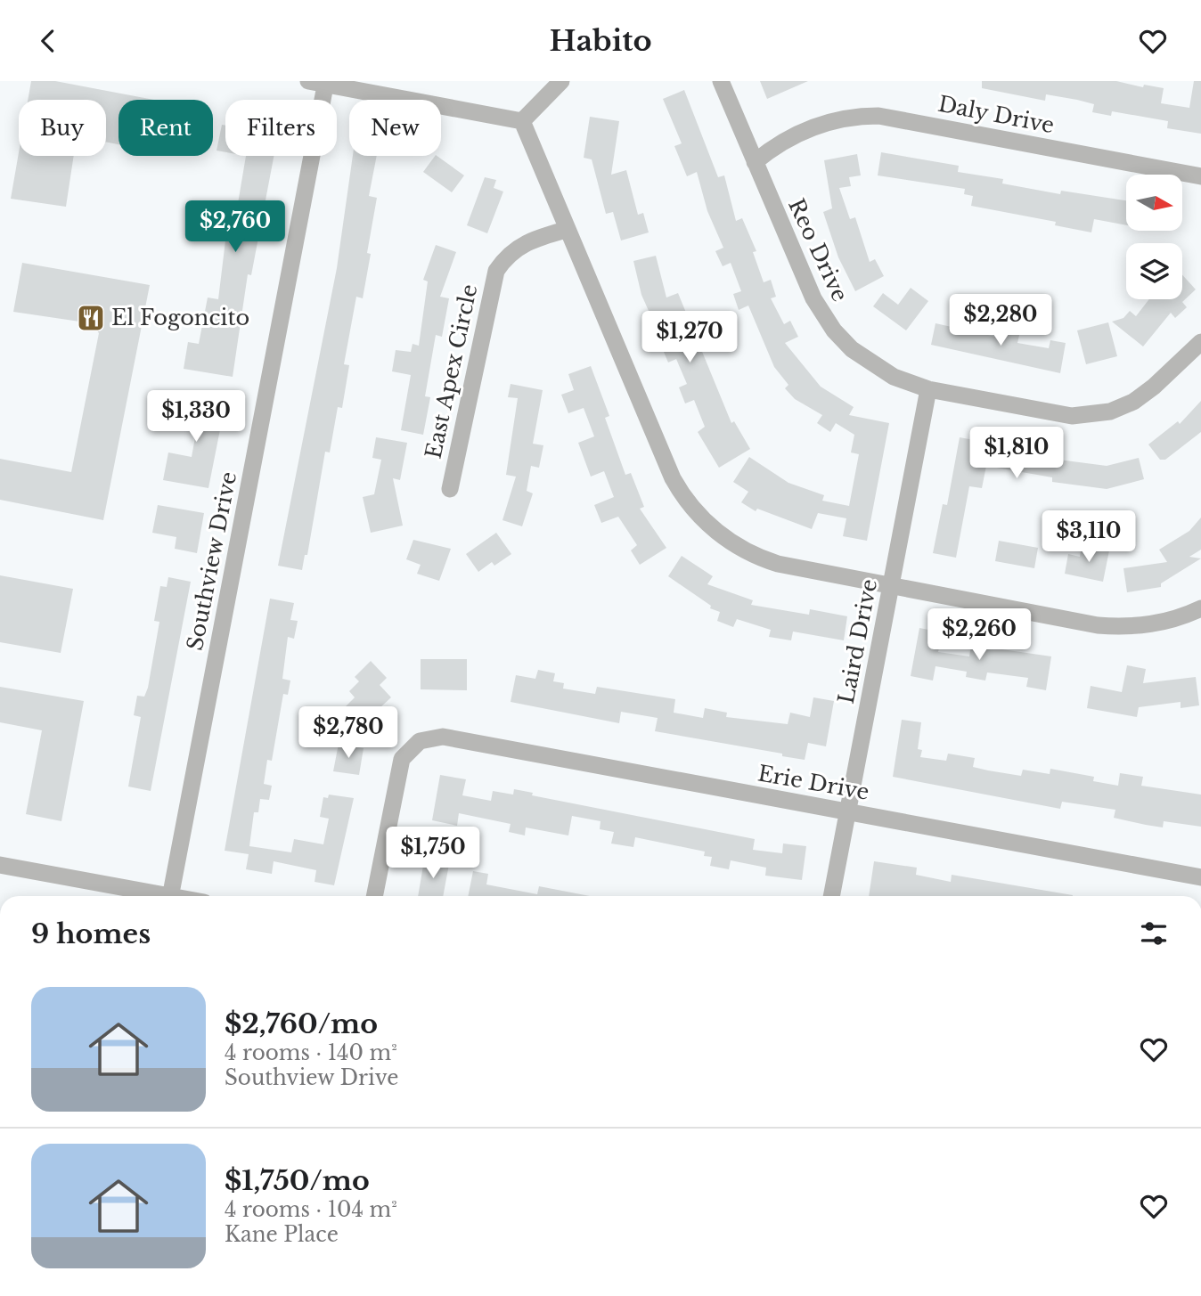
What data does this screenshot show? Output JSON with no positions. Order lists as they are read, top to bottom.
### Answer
{
  "streets": {
    "street": [
      "Daly Drive",
      "Reo Drive",
      "East Apex Circle",
      "Southview Drive",
      "Laird Drive",
      "Erie Drive"
    ]
  },
  "crossings": [
    ["Daly Drive", "Reo Drive"],
    ["Reo Drive", "Laird Drive"],
    ["Laird Drive", "Erie Drive"]
  ],
  "places": {
    "restaurant": ["El Fogoncito"]
  },
  "north": "right",
  "page": {
    "header": "Habito",
    "chip": [
      "Buy",
      "Rent",
      "Filters",
      "New"
    ],
    "price": [
      "$2,760",
      "$2,280",
      "$1,270",
      "$1,330",
      "$1,810",
      "$3,110",
      "$2,260",
      "$2,780",
      "$1,750"
    ],
    "heading": "9 homes",
    "list": [
      {
        "name": "$2,760/mo",
        "note": "4 rooms · 140 m² · Southview Drive"
      },
      {
        "name": "$1,750/mo",
        "note": "4 rooms · 104 m² · Kane Place"
      }
    ]
  }
}
